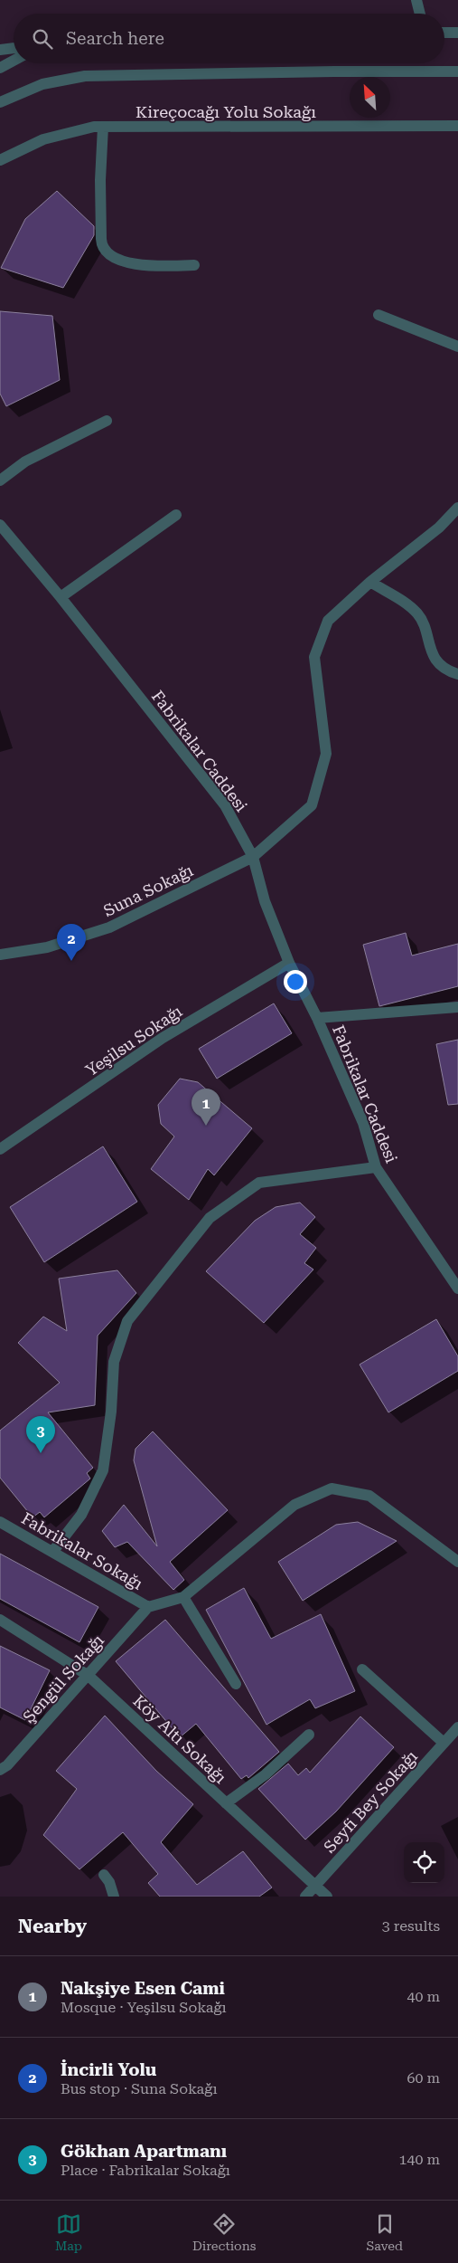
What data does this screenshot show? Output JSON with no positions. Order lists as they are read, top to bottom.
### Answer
{
  "streets": {
    "street": [
      "Kireçocağı Yolu Sokağı",
      "Fabrikalar Caddesi",
      "Suna Sokağı",
      "Yeşilsu Sokağı",
      "Fabrikalar Sokağı",
      "Şengül Sokağı",
      "Köy Altı Sokağı",
      "Seyfi Bey Sokağı"
    ]
  },
  "crossings": [
    ["Fabrikalar Caddesi", "Suna Sokağı"],
    ["Fabrikalar Caddesi", "Yeşilsu Sokağı"],
    ["Fabrikalar Sokağı", "Şengül Sokağı"],
    ["Şengül Sokağı", "Köy Altı Sokağı"],
    ["Köy Altı Sokağı", "Seyfi Bey Sokağı"]
  ],
  "north": "top left",
  "page": {
    "search": "Search here",
    "pins": ["2", "1", "3"],
    "heading": ["Nearby", "3 results"],
    "list": [
      {
        "mark": "1",
        "name": "Nakşiye Esen Cami",
        "note": "Mosque · Yeşilsu Sokağı",
        "value": "40 m"
      },
      {
        "mark": "2",
        "name": "İncirli Yolu",
        "note": "Bus stop · Suna Sokağı",
        "value": "60 m"
      },
      {
        "mark": "3",
        "name": "Gökhan Apartmanı",
        "note": "Place · Fabrikalar Sokağı",
        "value": "140 m"
      }
    ],
    "nav": ["Map", "Directions", "Saved"]
  }
}
